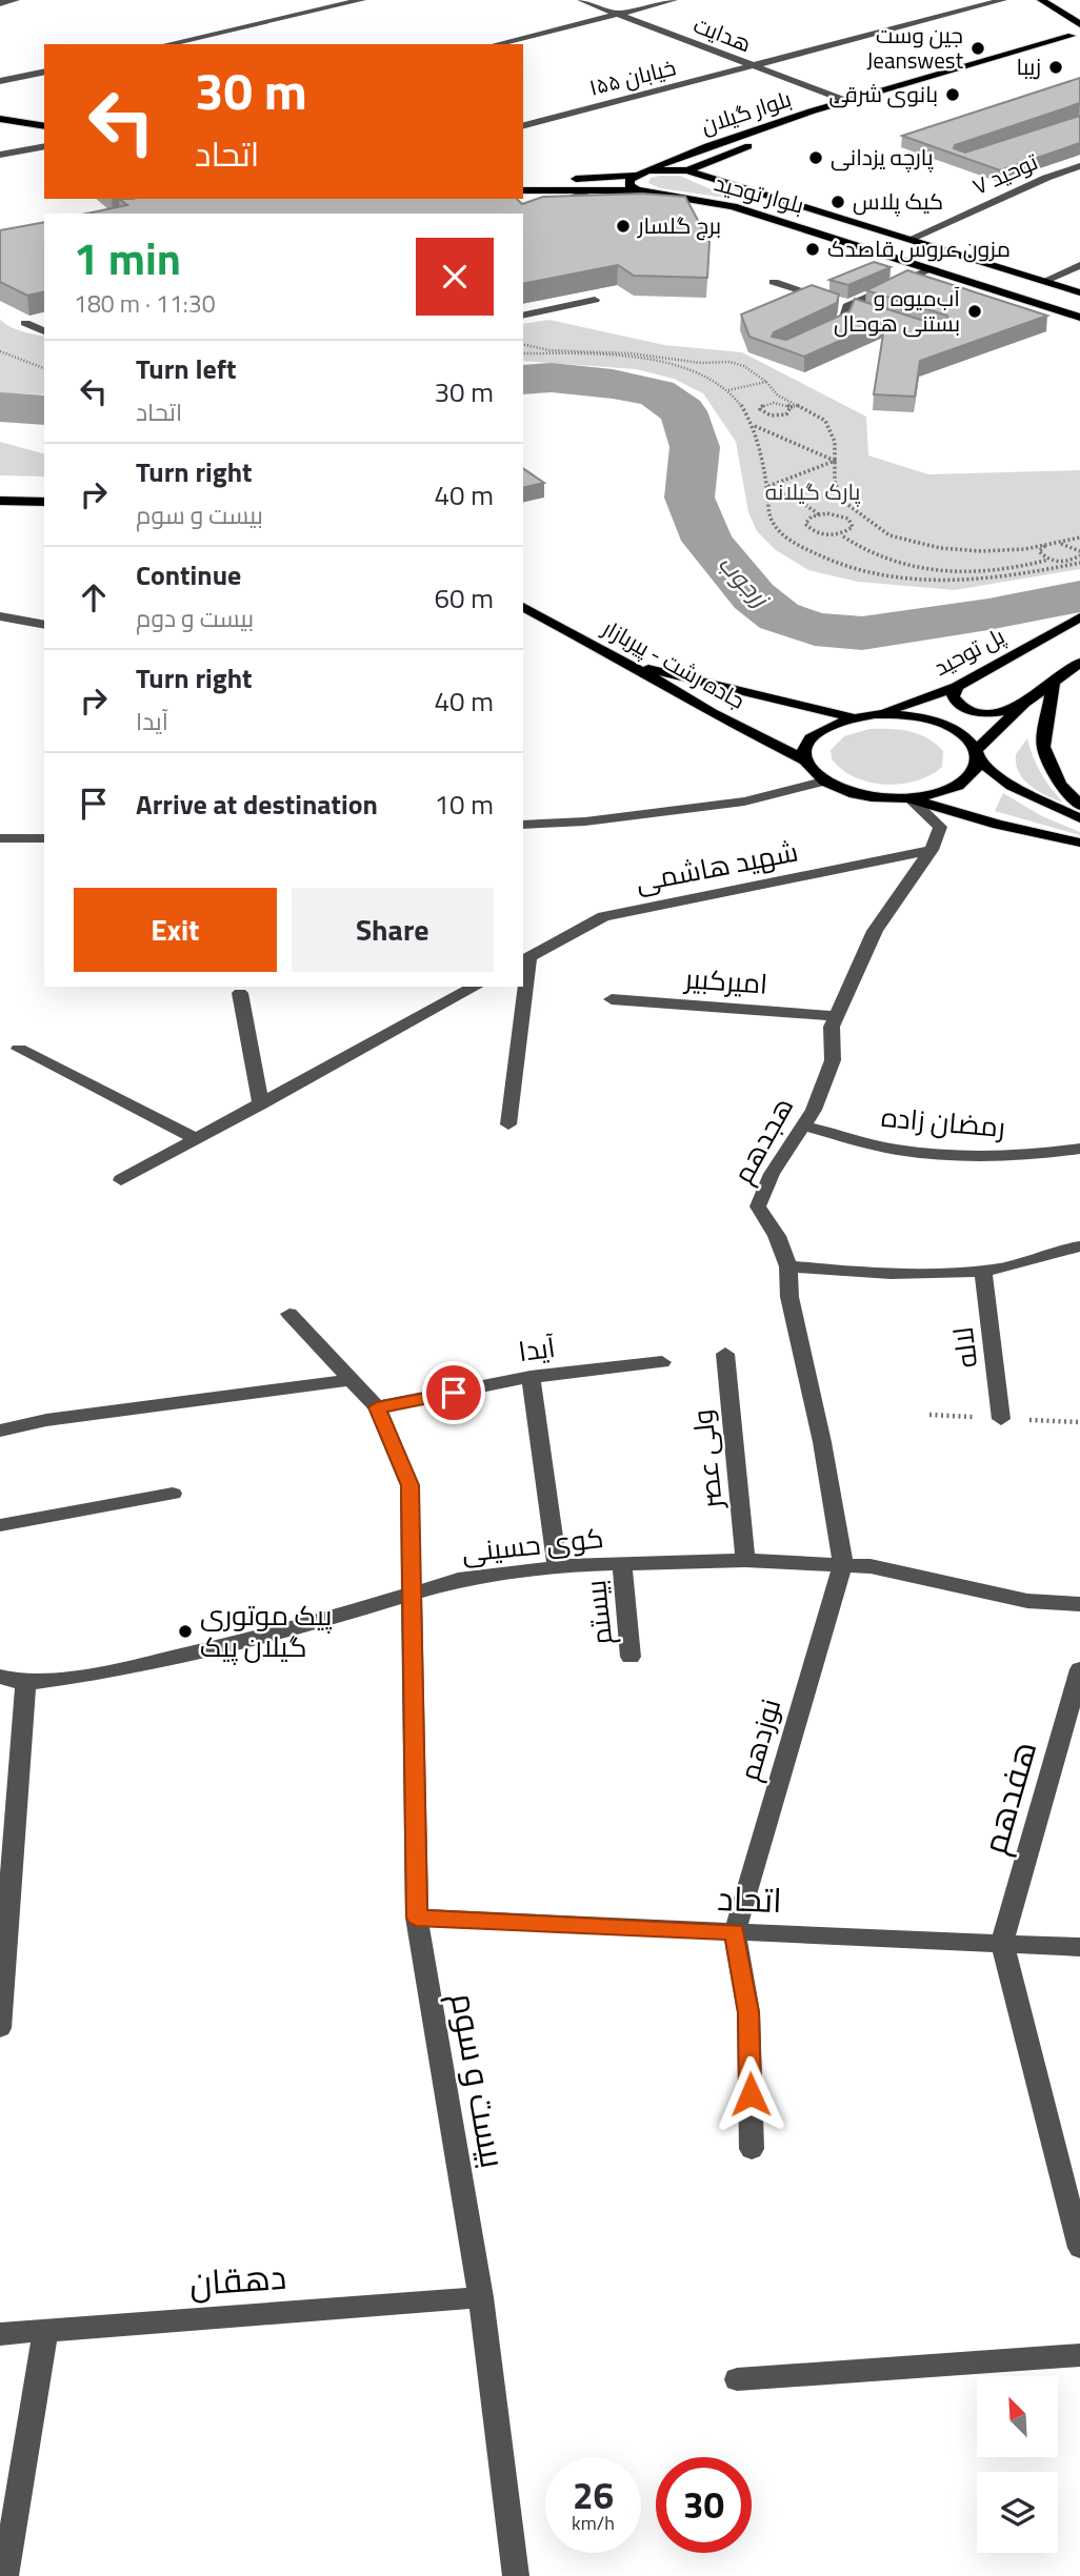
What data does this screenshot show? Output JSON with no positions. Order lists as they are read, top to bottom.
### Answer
{
  "streets": {
    "main road": [
      "بلوار گیلان",
      "بلوار توحید",
      "پل توحید",
      "جاده رشت - پیربازار"
    ],
    "street": [
      "هدایت",
      "خیابان ۱۵۵",
      "توحید ۷",
      "شهید هاشمی",
      "امیرکبیر",
      "رمضان زاده",
      "هجدهم",
      "لاله",
      "آیدا",
      "ولی عصر",
      "کوی حسینی",
      "بیستم",
      "نوزدهم",
      "هفدهم",
      "اتحاد",
      "بیست و سوم",
      "دهقان"
    ]
  },
  "crossings": [
    ["هدایت", "خیابان ۱۵۵"],
    ["هدایت", "بلوار گیلان"],
    ["بلوار گیلان", "بلوار توحید"],
    ["توحید ۷", "بلوار توحید"],
    ["شهید هاشمی", "هجدهم"],
    ["امیرکبیر", "هجدهم"],
    ["رمضان زاده", "هجدهم"],
    ["هجدهم", "کوی حسینی"],
    ["هجدهم", "نوزدهم"],
    ["آیدا", "بیست و سوم"],
    ["ولی عصر", "کوی حسینی"],
    ["کوی حسینی", "بیستم"],
    ["کوی حسینی", "نوزدهم"],
    ["کوی حسینی", "بیست و سوم"],
    ["نوزدهم", "اتحاد"],
    ["هفدهم", "اتحاد"],
    ["اتحاد", "بیست و سوم"],
    ["بیست و سوم", "دهقان"]
  ],
  "water": ["زرجوب"],
  "parks": ["پارک گیلانه"],
  "places": [
    "جین وست Jeanswest",
    "زیبا",
    "بانوی شرقی",
    "پارچه یزدانی",
    "کیک پلاس",
    "برج گلسار",
    "مزون عروس قاصدک",
    "آب‌میوه و بستنی هوحال",
    "پیک موتوری گیلان پیک"
  ],
  "north": "top left",
  "page": {
    "turn": ["30 m", "اتحاد"],
    "heading": ["1 min", "180 m · 11:30"],
    "list": [
      {
        "name": "Turn left",
        "note": "اتحاد",
        "value": "30 m"
      },
      {
        "name": "Turn right",
        "note": "بیست و سوم",
        "value": "40 m"
      },
      {
        "name": "Continue",
        "note": "بیست و دوم",
        "value": "60 m"
      },
      {
        "name": "Turn right",
        "note": "آیدا",
        "value": "40 m"
      },
      {
        "name": "Arrive at destination",
        "value": "10 m"
      }
    ],
    "buttons": ["Exit", "Share"],
    "speed": "26 km/h",
    "limit": "30"
  }
}
